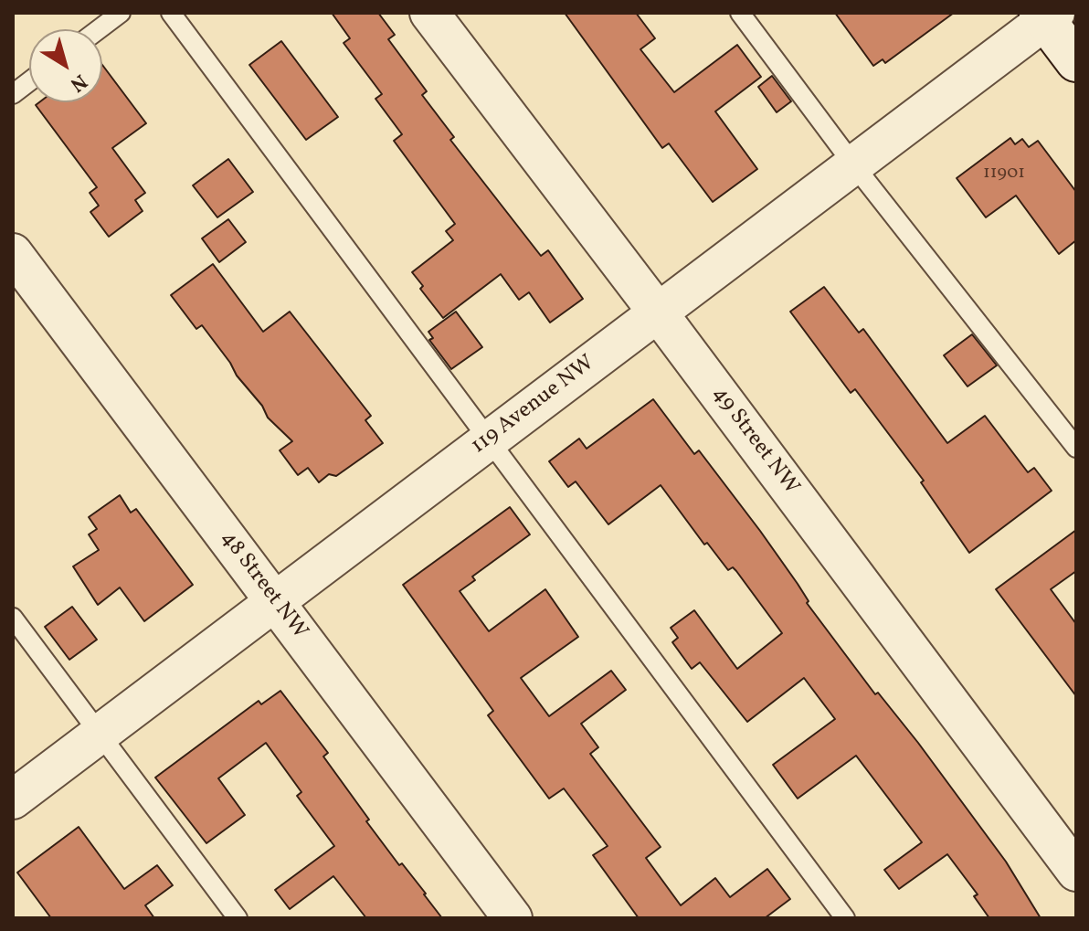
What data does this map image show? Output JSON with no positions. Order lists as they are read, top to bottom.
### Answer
{
  "streets": {
    "street": ["119 Avenue NW", "49 Street NW", "48 Street NW"]
  },
  "crossings": [
    ["119 Avenue NW", "49 Street NW"],
    ["119 Avenue NW", "48 Street NW"]
  ],
  "house_numbers": ["11901"],
  "north": "bottom right"
}
